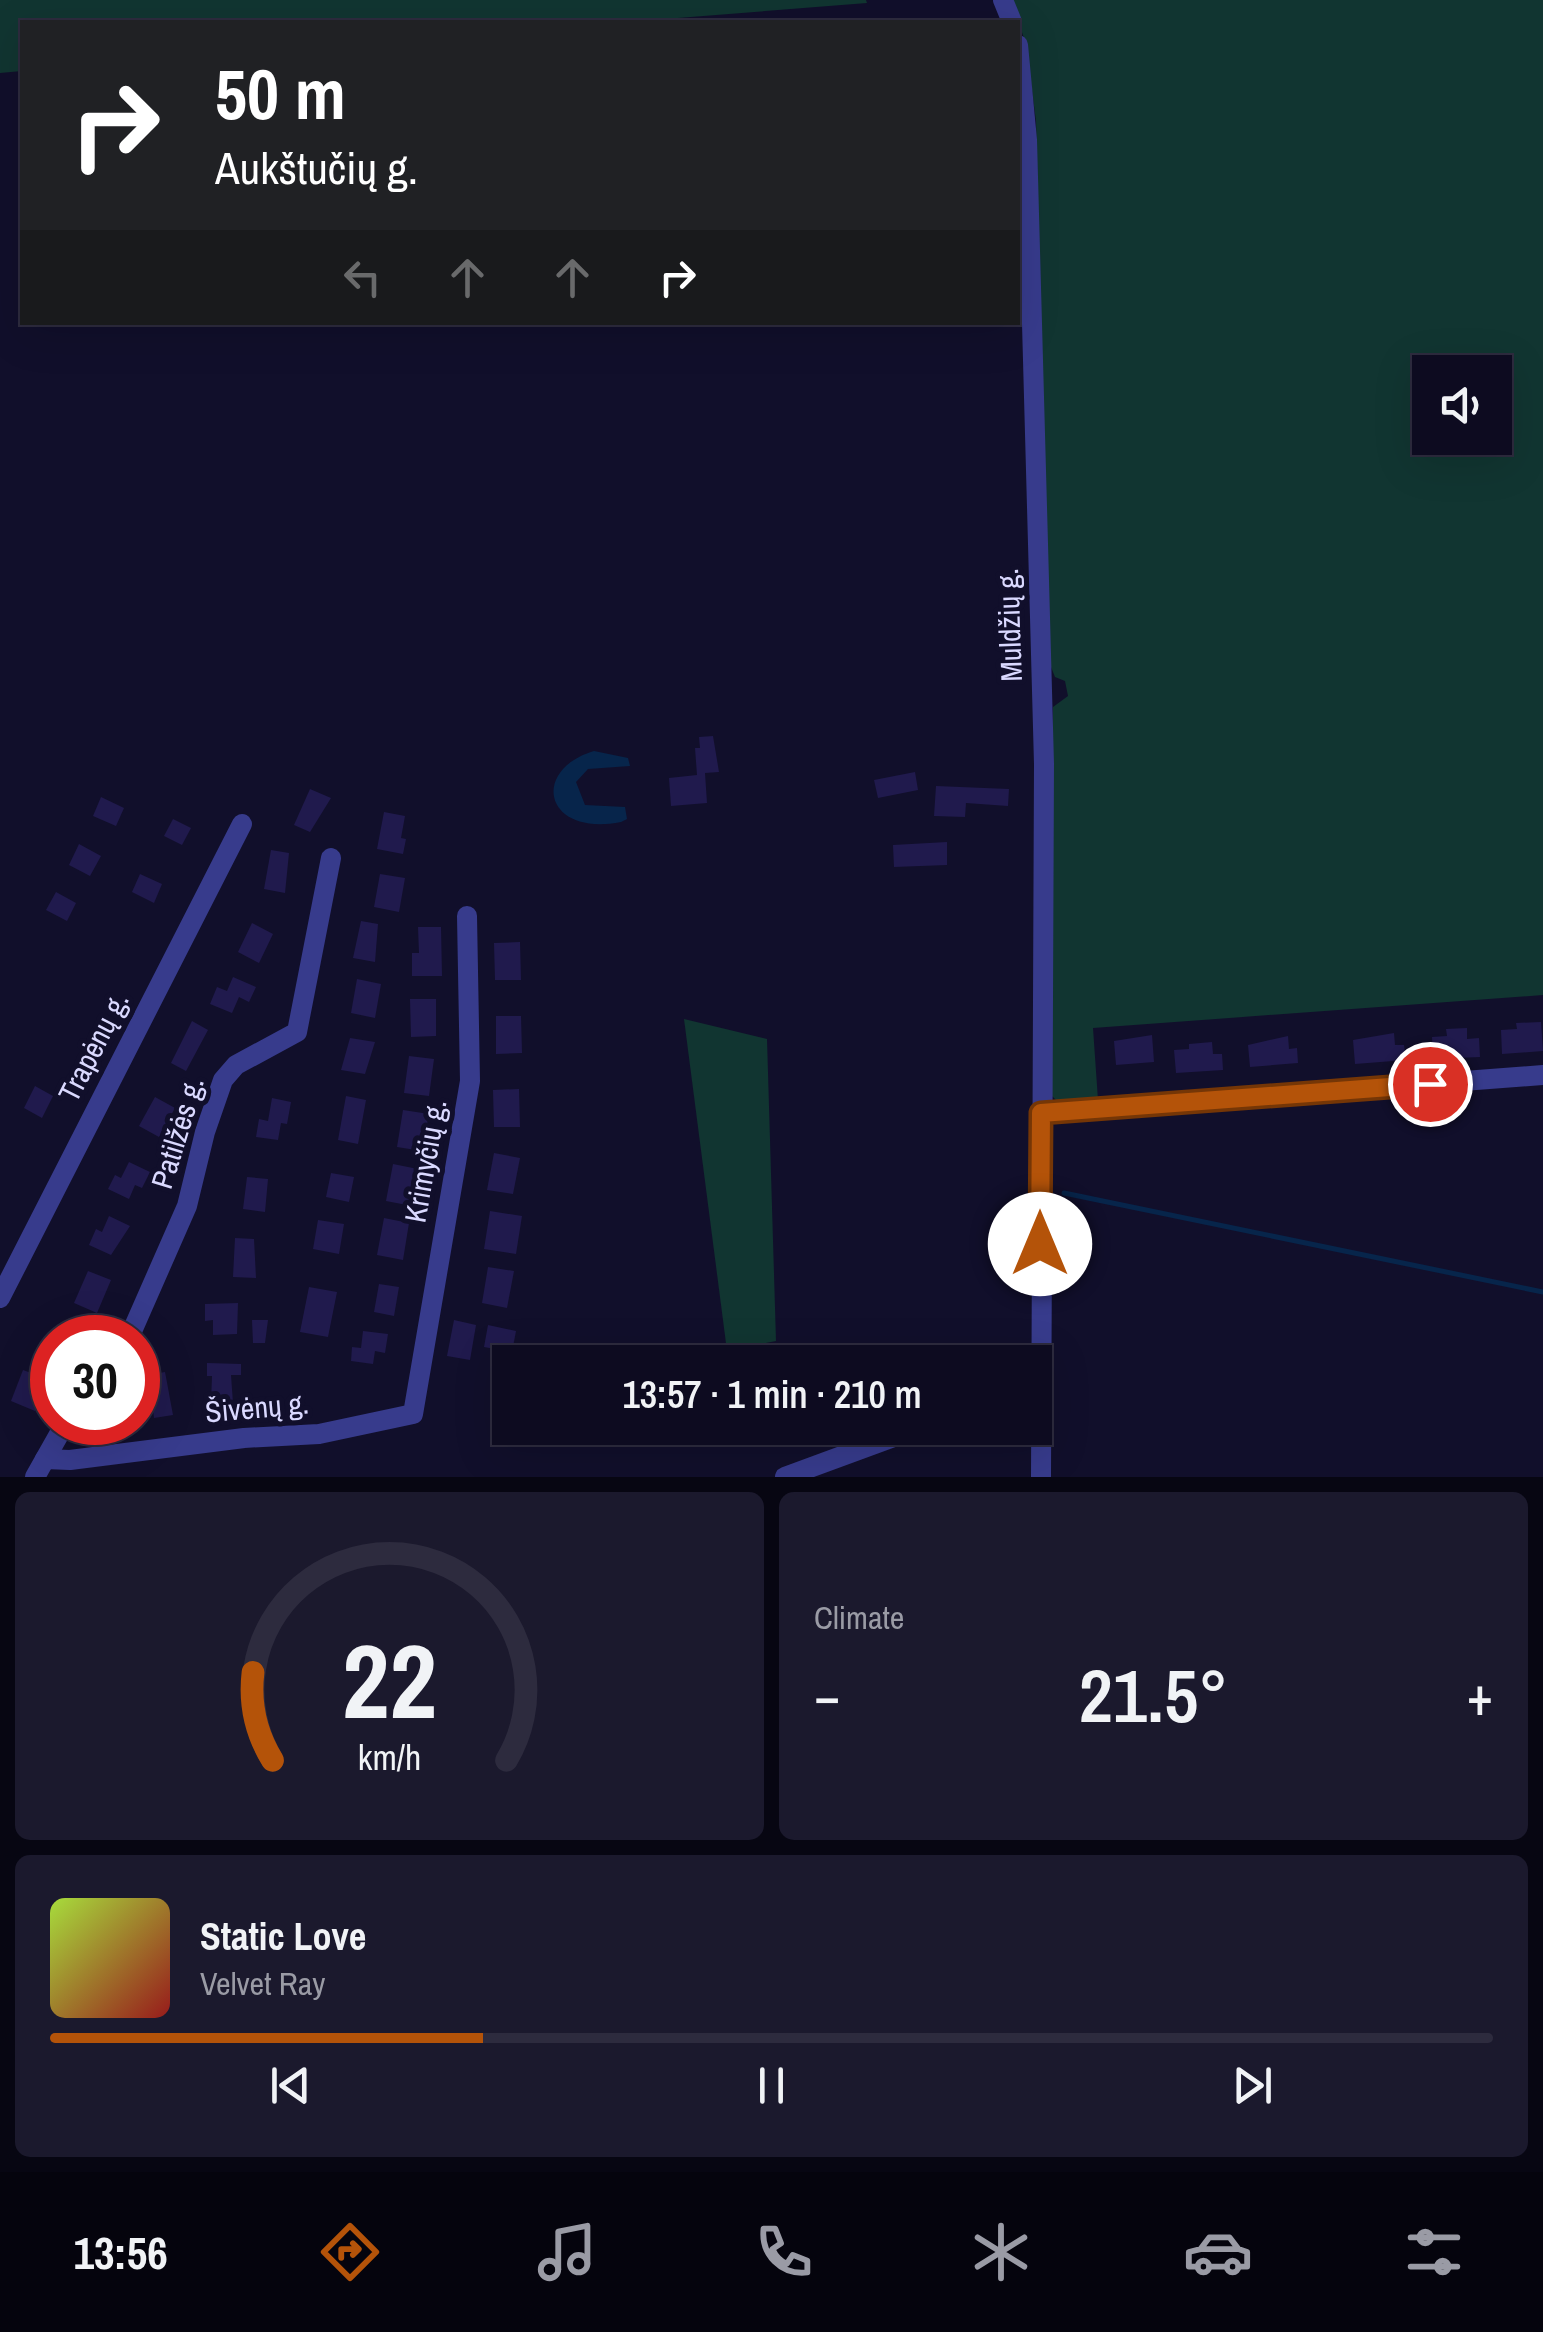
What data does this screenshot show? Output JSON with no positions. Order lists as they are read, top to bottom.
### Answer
{
  "streets": {
    "street": [
      "Muldžių g.",
      "Trapėnų g.",
      "Patilžės g.",
      "Krimyčių g.",
      "Šivėnų g."
    ]
  },
  "crossings": [
    ["Krimyčių g.", "Šivėnų g."]
  ],
  "page": {
    "turn": ["50 m", "Aukštučių g."],
    "limit": "30",
    "trip": "13:57 · 1 min · 210 m",
    "tile": "Climate",
    "heat": ["−", "21.5°", "+"],
    "song": ["Static Love", "Velvet Ray"],
    "tabs": "13:56",
    "gauge": ["22", "km/h"]
  }
}
